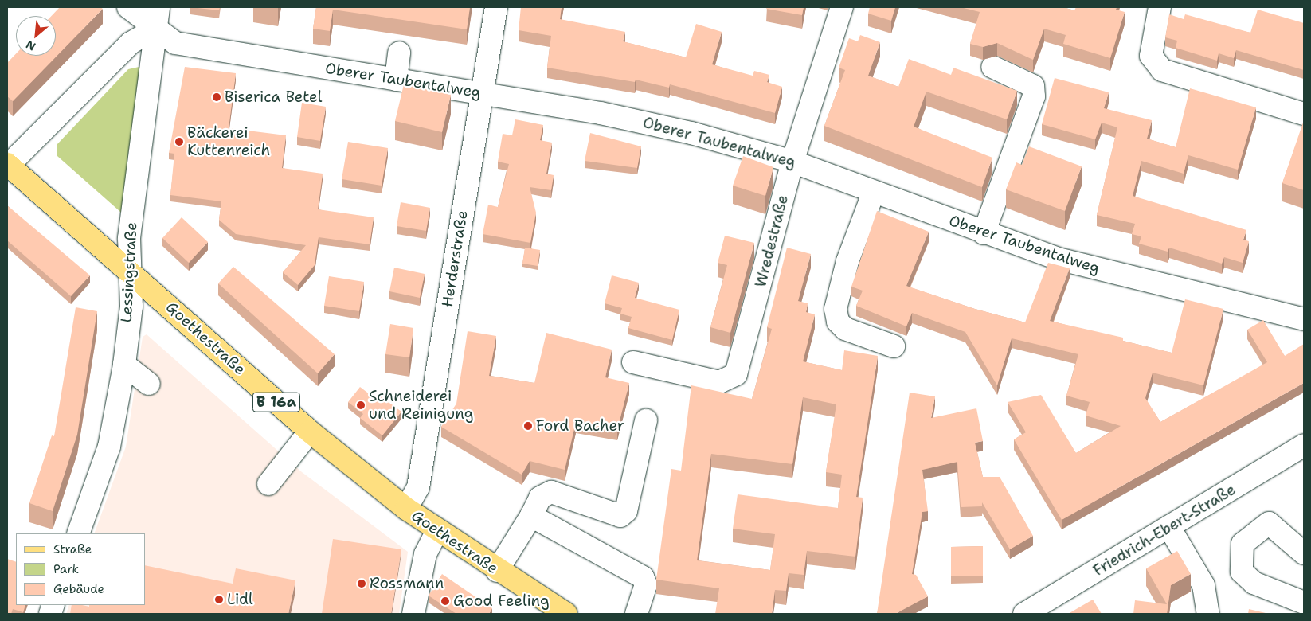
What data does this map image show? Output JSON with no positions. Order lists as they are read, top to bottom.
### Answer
{
  "streets": {
    "main road": ["Goethestraße", "B 16a"],
    "street": [
      "Oberer Taubentalweg",
      "Wredestraße",
      "Herderstraße",
      "Lessingstraße",
      "Friedrich-Ebert-Straße"
    ]
  },
  "crossings": [
    ["Oberer Taubentalweg", "Wredestraße"],
    ["Oberer Taubentalweg", "Herderstraße"],
    ["Oberer Taubentalweg", "Lessingstraße"],
    ["Herderstraße", "Goethestraße"],
    ["Lessingstraße", "Goethestraße"]
  ],
  "places": [
    "Biserica Betel",
    "Bäckerei Kuttenreich",
    "Schneiderei und Reinigung",
    "Ford Bacher",
    "Rossmann",
    "Lidl",
    "Good Feeling"
  ],
  "legend": ["Straße", "Park", "Gebäude"],
  "north": "bottom left"
}
